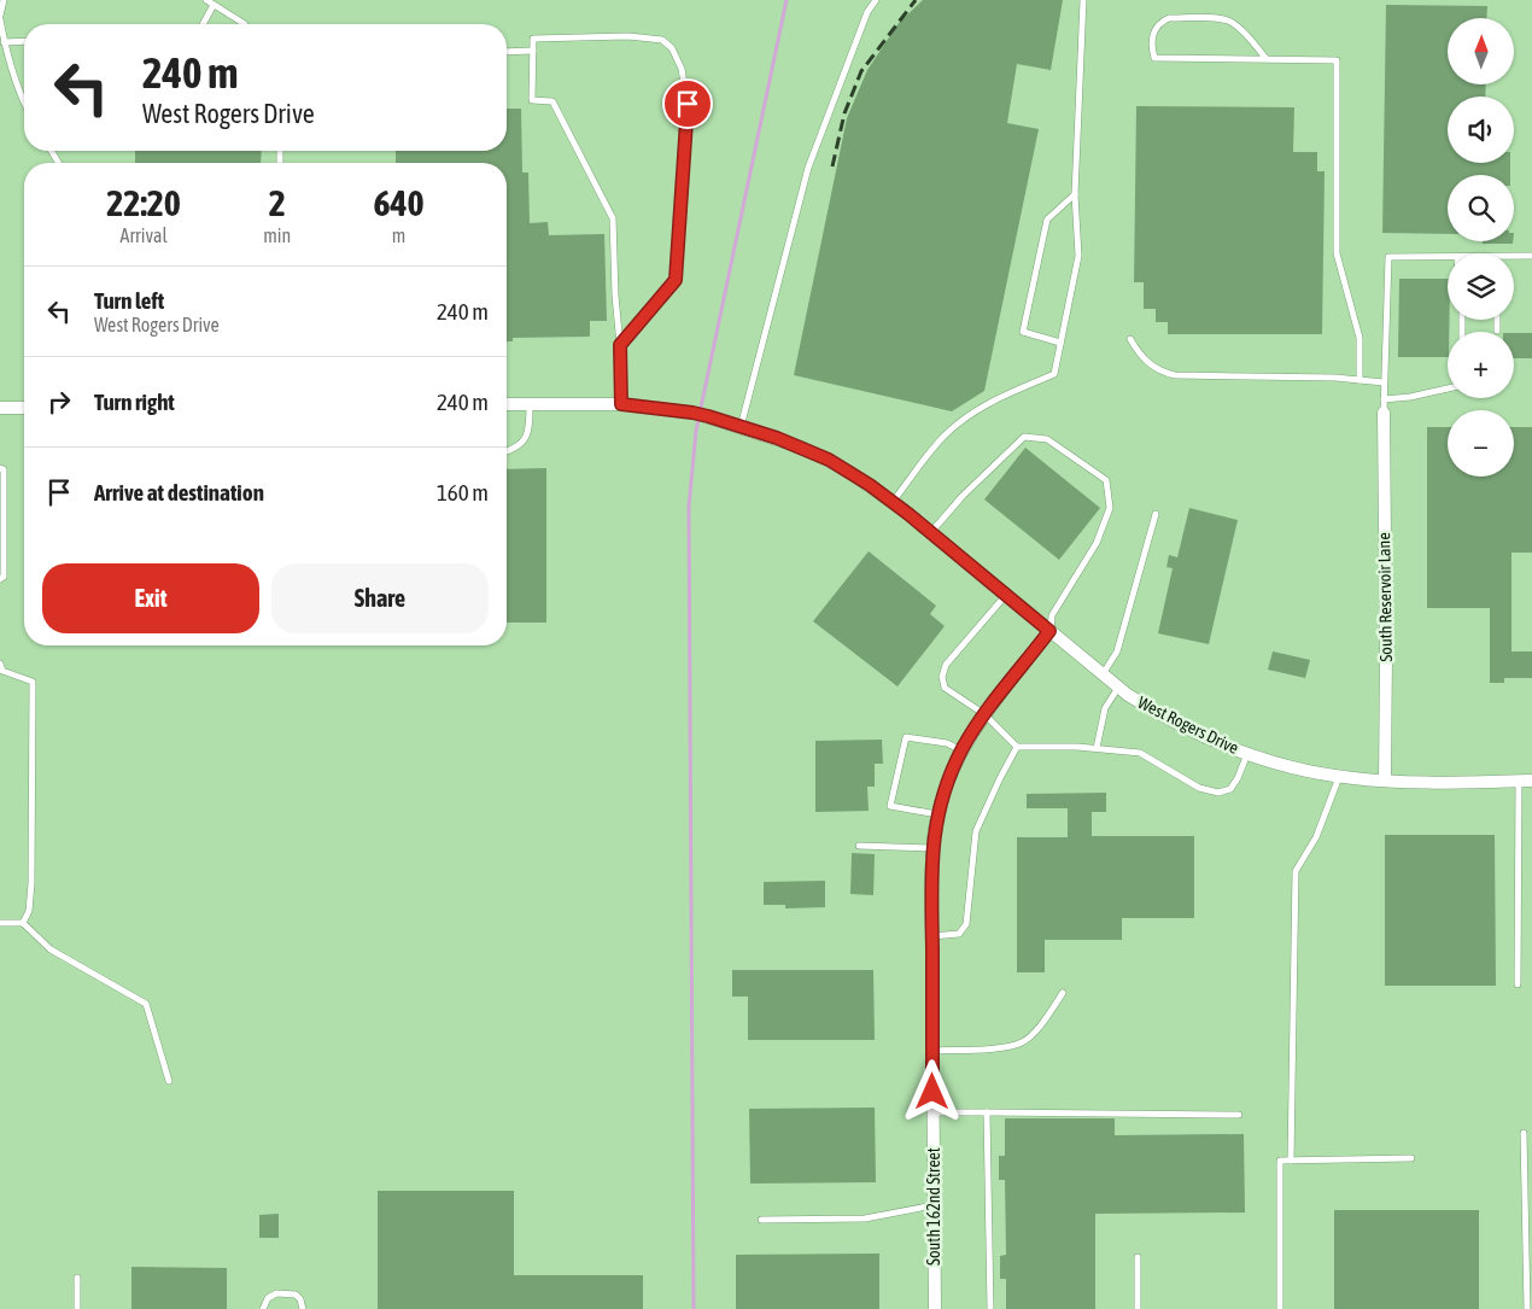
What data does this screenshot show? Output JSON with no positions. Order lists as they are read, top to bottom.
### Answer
{
  "streets": {
    "street": ["South Reservoir Lane", "West Rogers Drive", "South 162nd Street"]
  },
  "crossings": [
    ["South Reservoir Lane", "West Rogers Drive"],
    ["West Rogers Drive", "South 162nd Street"]
  ],
  "north": "top",
  "page": {
    "map_buttons": ["+", "−"],
    "turn": ["240 m", "West Rogers Drive"],
    "eta": [
      "22:20",
      "Arrival",
      "2",
      "min",
      "640",
      "m"
    ],
    "list": [
      {
        "name": "Turn left",
        "note": "West Rogers Drive",
        "value": "240 m"
      },
      {
        "name": "Turn right",
        "value": "240 m"
      },
      {
        "name": "Arrive at destination",
        "value": "160 m"
      }
    ],
    "buttons": ["Exit", "Share"]
  }
}
